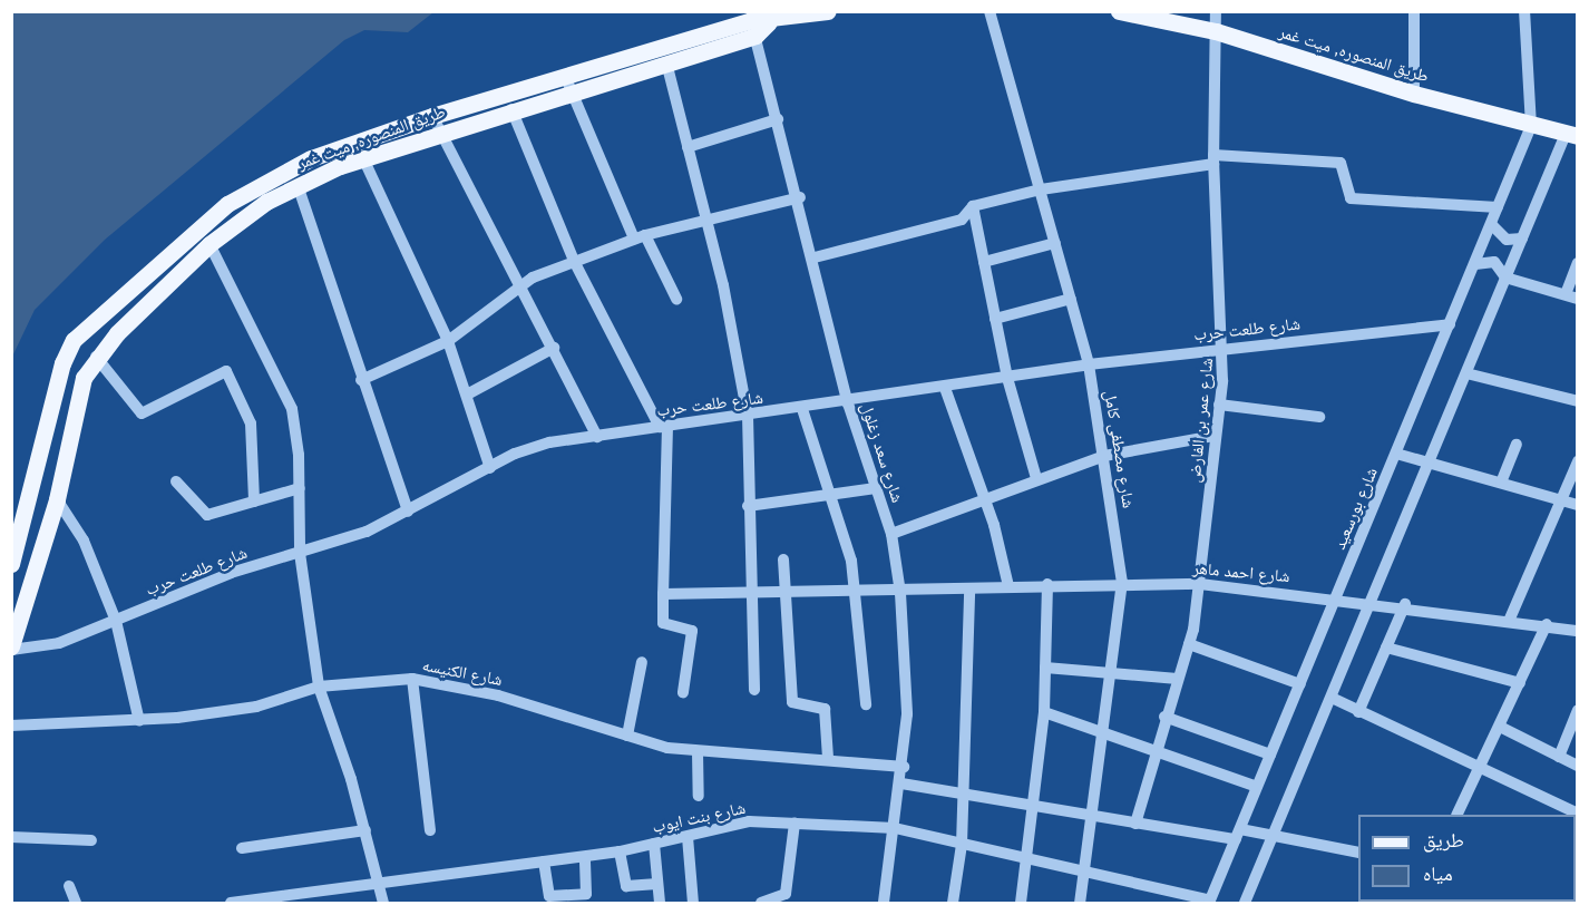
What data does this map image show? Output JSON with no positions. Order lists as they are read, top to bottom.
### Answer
{
  "streets": {
    "main road": ["طريق المنصوره, ميت غمر"],
    "street": [
      "شارع طلعت حرب",
      "شارع عمر بن الفارض",
      "شارع مصطفى كامل",
      "شارع سعد زغلول",
      "شارع بورسعيد",
      "شارع احمد ماهر",
      "شارع الكنيسه",
      "شارع بنت ايوب"
    ]
  },
  "crossings": [
    ["طريق المنصوره, ميت غمر", "شارع طلعت حرب"],
    ["طريق المنصوره, ميت غمر", "شارع عمر بن الفارض"],
    ["طريق المنصوره, ميت غمر", "شارع سعد زغلول"],
    ["طريق المنصوره, ميت غمر", "شارع بورسعيد"],
    ["شارع طلعت حرب", "شارع عمر بن الفارض"],
    ["شارع طلعت حرب", "شارع مصطفى كامل"],
    ["شارع طلعت حرب", "شارع سعد زغلول"],
    ["شارع طلعت حرب", "شارع بورسعيد"],
    ["شارع عمر بن الفارض", "شارع احمد ماهر"],
    ["شارع مصطفى كامل", "شارع احمد ماهر"],
    ["شارع مصطفى كامل", "شارع بنت ايوب"],
    ["شارع سعد زغلول", "شارع احمد ماهر"],
    ["شارع سعد زغلول", "شارع الكنيسه"],
    ["شارع سعد زغلول", "شارع بنت ايوب"],
    ["شارع بورسعيد", "شارع احمد ماهر"],
    ["شارع بورسعيد", "شارع بنت ايوب"]
  ],
  "legend": ["طريق", "مياه"]
}
